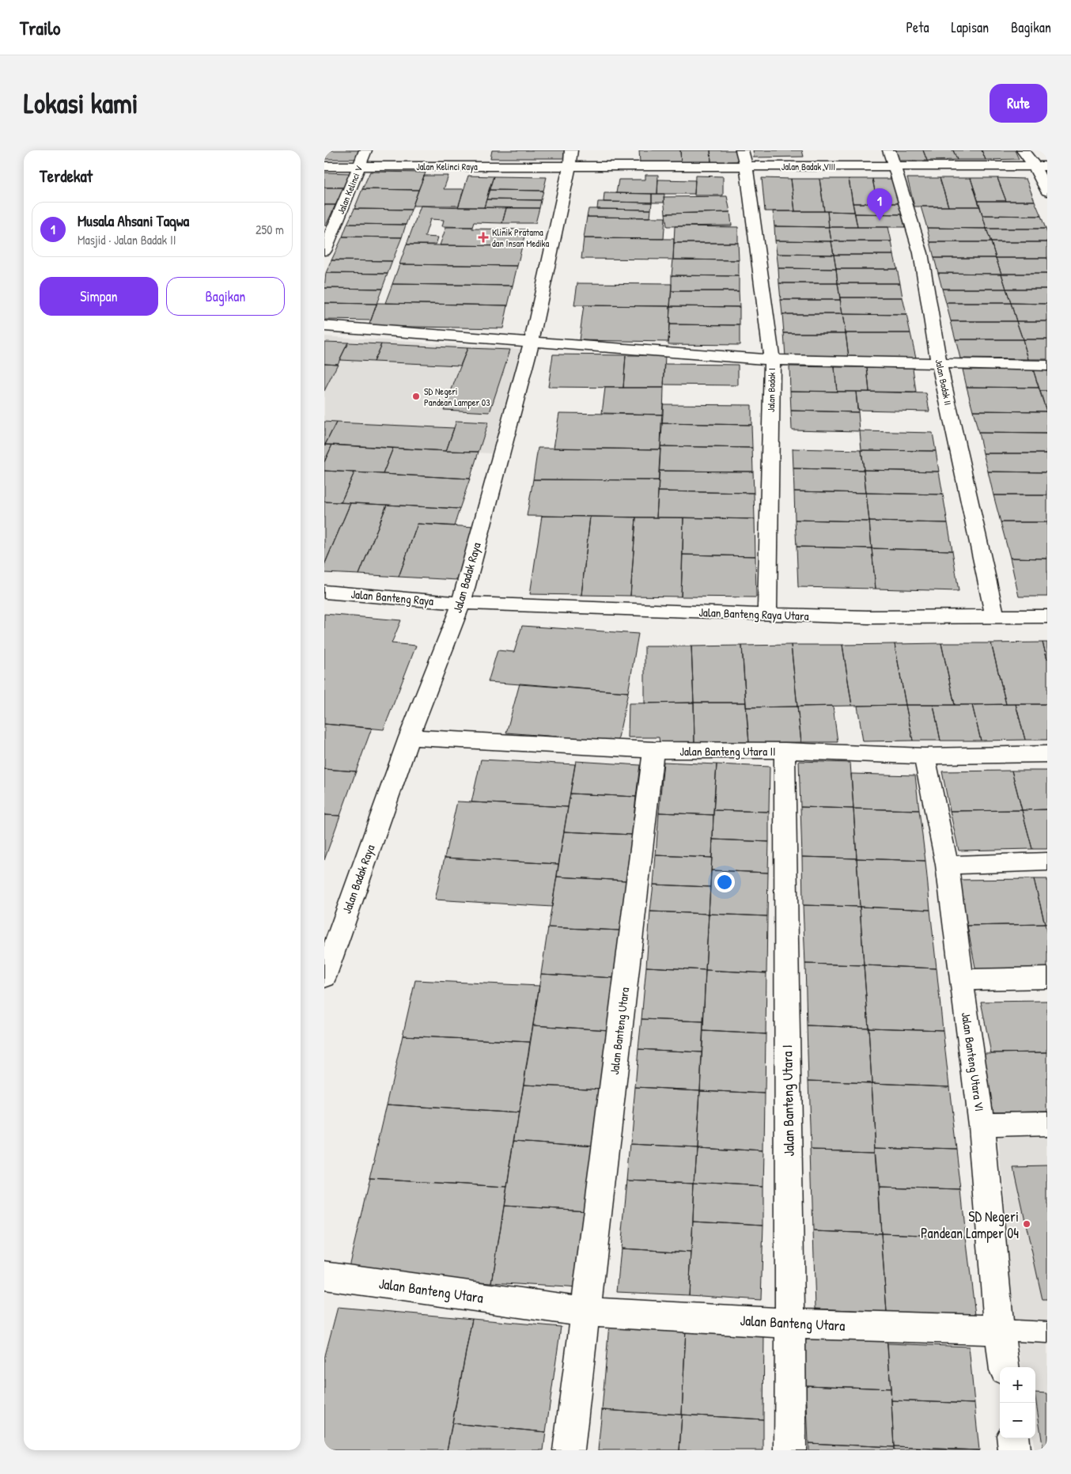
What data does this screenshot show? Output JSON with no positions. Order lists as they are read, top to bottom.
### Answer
{
  "streets": {
    "street": [
      "Jalan Kelinci Raya",
      "Jalan Badak VIII",
      "Jalan Kelinci V",
      "Jalan Badak II",
      "Jalan Badak I",
      "Jalan Badak Raya",
      "Jalan Banteng Raya",
      "Jalan Banteng Raya Utara",
      "Jalan Banteng Utara II",
      "Jalan Banteng Utara",
      "Jalan Banteng Utara VI",
      "Jalan Banteng Utara I"
    ]
  },
  "crossings": [
    ["Jalan Kelinci Raya", "Jalan Badak VIII"],
    ["Jalan Kelinci Raya", "Jalan Kelinci V"],
    ["Jalan Kelinci Raya", "Jalan Badak Raya"],
    ["Jalan Badak VIII", "Jalan Badak II"],
    ["Jalan Badak VIII", "Jalan Badak I"],
    ["Jalan Badak VIII", "Jalan Badak Raya"],
    ["Jalan Badak II", "Jalan Banteng Raya Utara"],
    ["Jalan Badak I", "Jalan Banteng Raya Utara"],
    ["Jalan Badak Raya", "Jalan Banteng Raya"],
    ["Jalan Badak Raya", "Jalan Banteng Raya Utara"],
    ["Jalan Badak Raya", "Jalan Banteng Utara II"],
    ["Jalan Banteng Raya", "Jalan Banteng Raya Utara"],
    ["Jalan Banteng Utara II", "Jalan Banteng Utara"],
    ["Jalan Banteng Utara II", "Jalan Banteng Utara VI"],
    ["Jalan Banteng Utara II", "Jalan Banteng Utara I"],
    ["Jalan Banteng Utara", "Jalan Banteng Utara VI"],
    ["Jalan Banteng Utara", "Jalan Banteng Utara I"]
  ],
  "places": {
    "health": ["Klinik Pratama dan Insan Medika"],
    "other": ["SD Negeri Pandean Lamper 03", "SD Negeri Pandean Lamper 04"]
  },
  "page": {
    "header": "Trailo",
    "nav": ["Peta", "Lapisan", "Bagikan"],
    "buttons": [
      "Rute",
      ["Simpan", "Bagikan"]
    ],
    "title": "Lokasi kami",
    "heading": "Terdekat",
    "pins": "1",
    "list": [
      {
        "mark": "1",
        "name": "Musala Ahsani Taqwa",
        "note": "Masjid · Jalan Badak II",
        "value": "250 m"
      }
    ],
    "map_buttons": ["+", "−"]
  }
}
